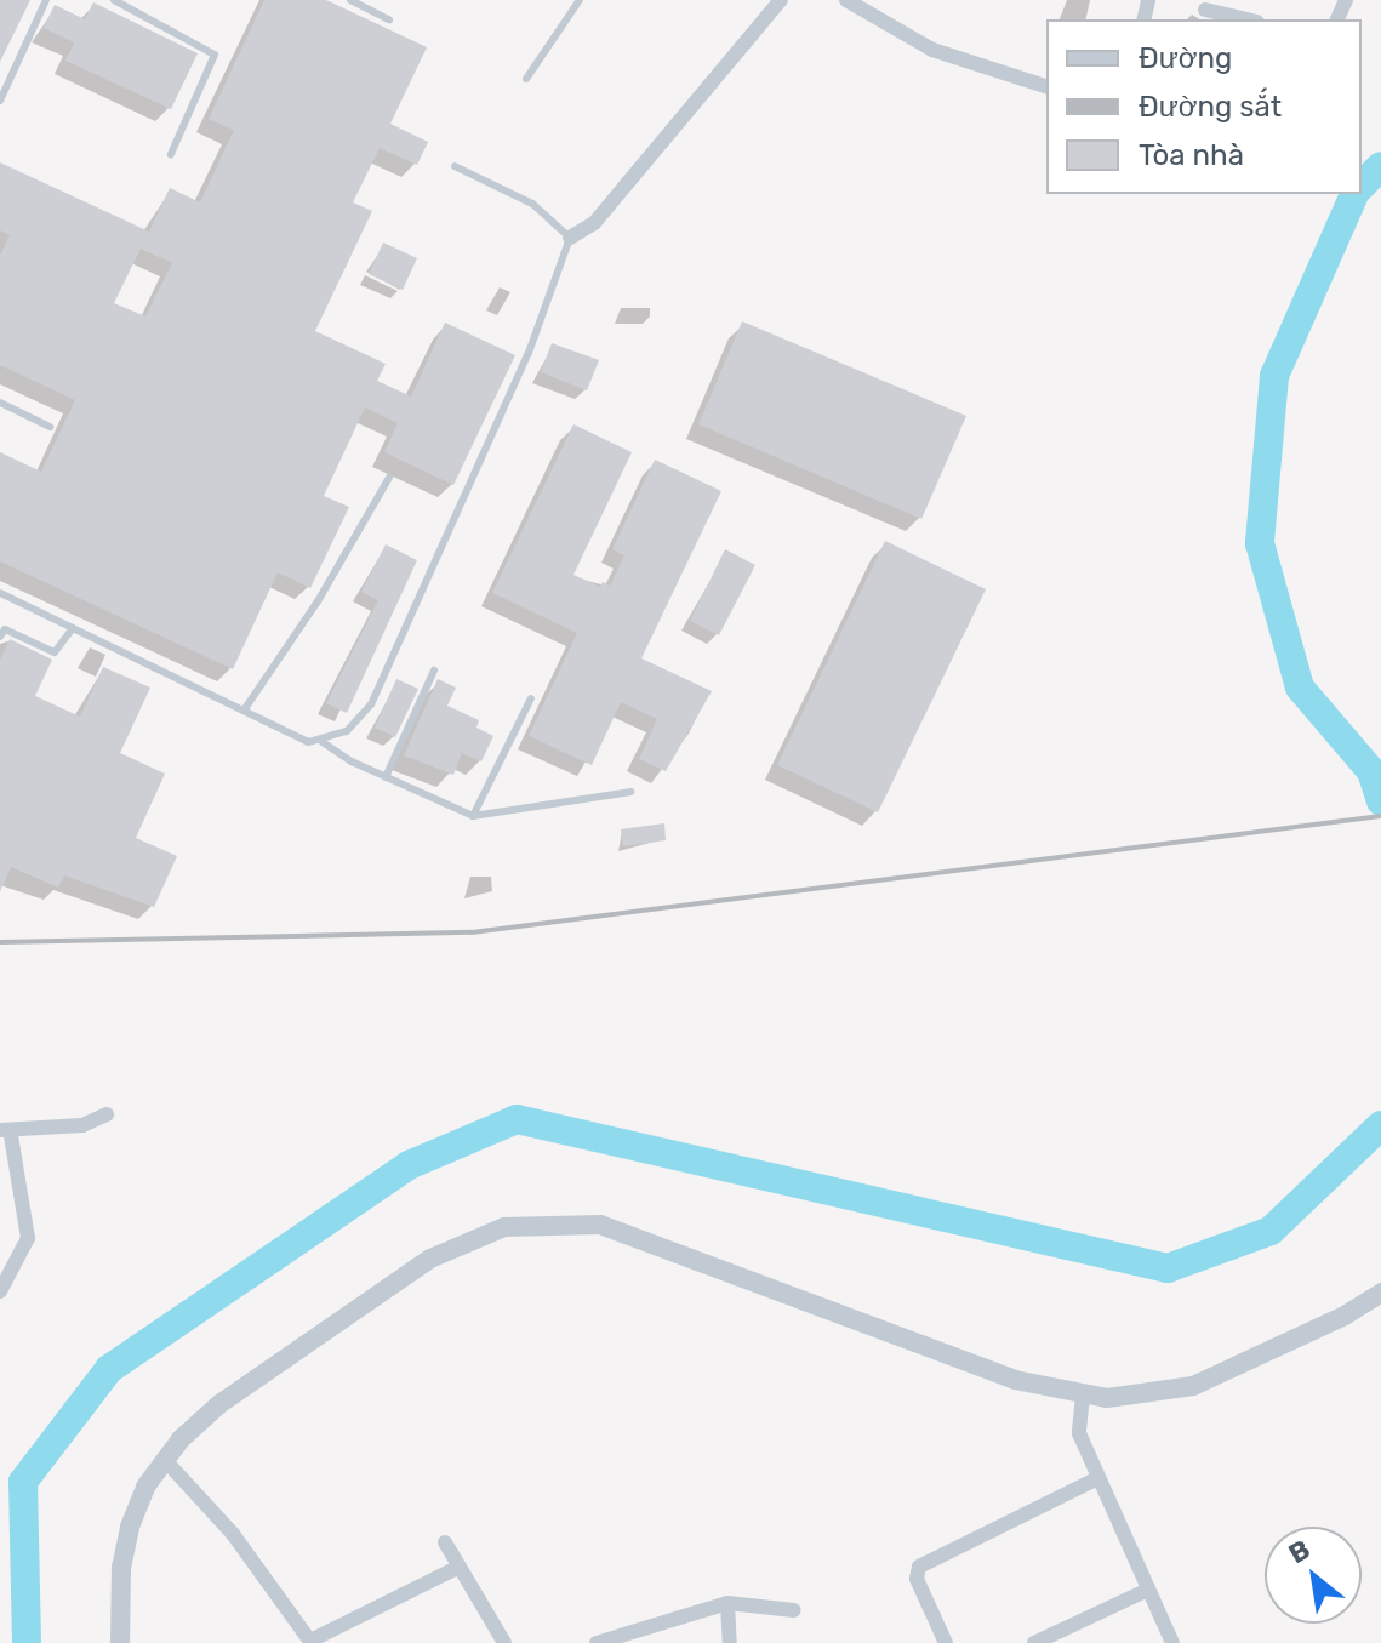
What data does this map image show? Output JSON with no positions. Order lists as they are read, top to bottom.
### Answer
{
  "legend": ["Đường", "Đường sắt", "Tòa nhà"],
  "north": "top left"
}
